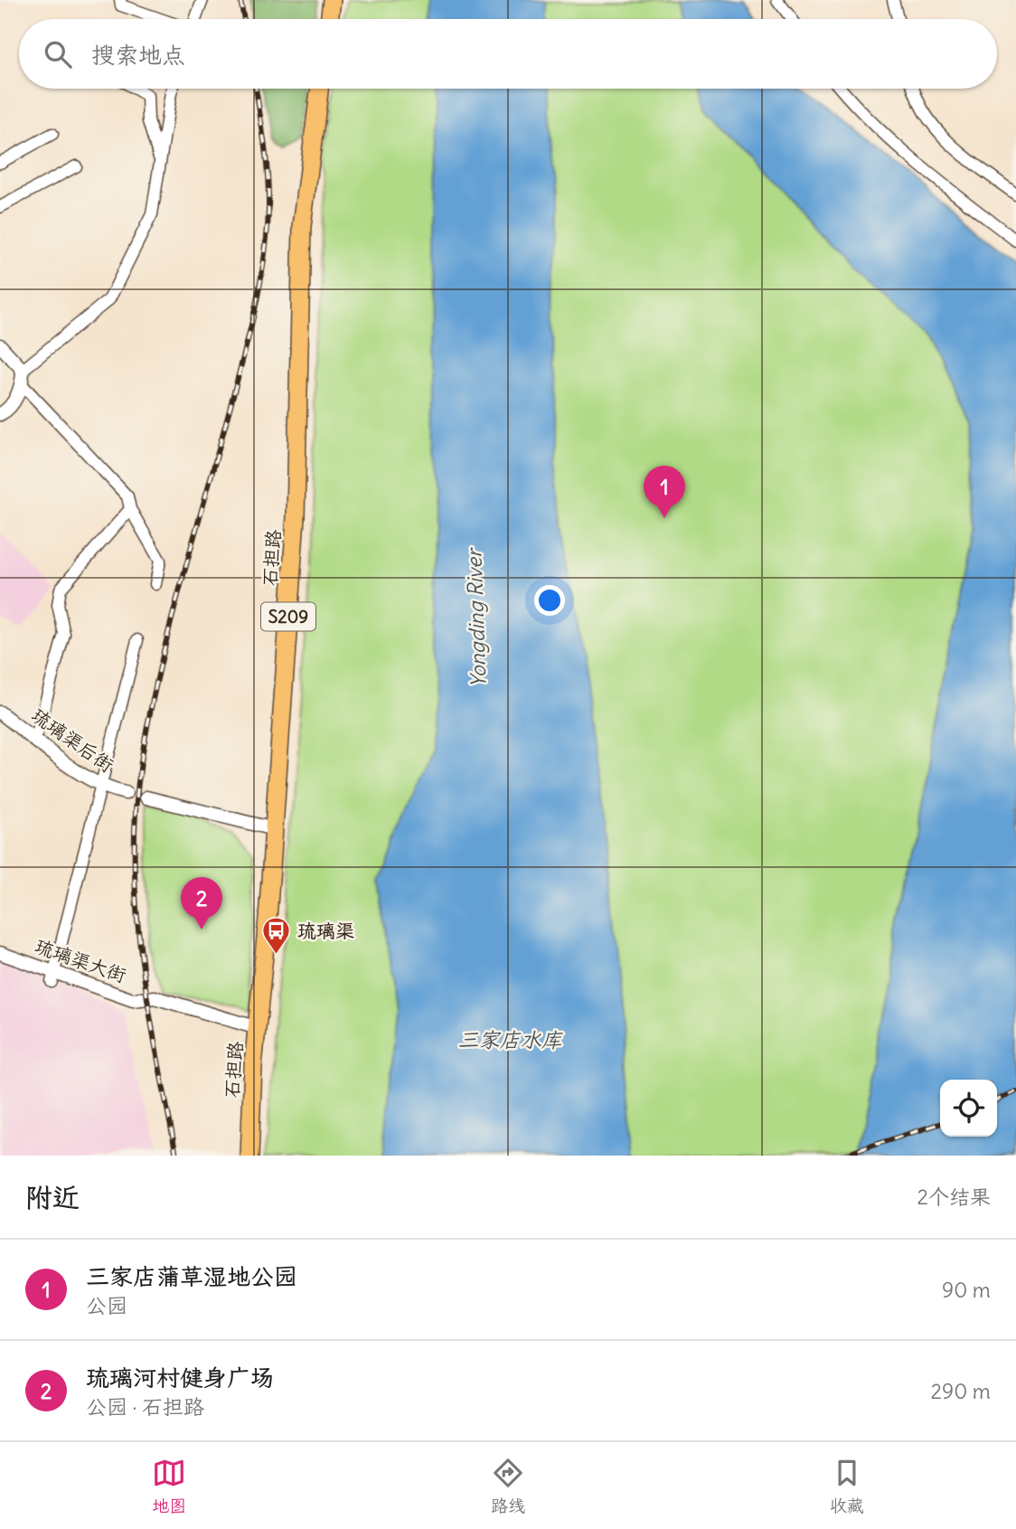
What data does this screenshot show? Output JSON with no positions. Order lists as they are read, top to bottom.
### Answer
{
  "streets": {
    "main road": ["石担路", "S209"],
    "street": ["琉璃渠后街", "琉璃渠大街"]
  },
  "crossings": [
    ["石担路", "琉璃渠大街"]
  ],
  "water": ["Yongding River", "三家店水库"],
  "places": {
    "bus stop": ["琉璃渠"]
  },
  "page": {
    "search": "搜索地点",
    "pins": ["1", "2"],
    "heading": ["附近", "2个结果"],
    "list": [
      {
        "mark": "1",
        "name": "三家店蒲草湿地公园",
        "note": "公园",
        "value": "90 m"
      },
      {
        "mark": "2",
        "name": "琉璃河村健身广场",
        "note": "公园 · 石担路",
        "value": "290 m"
      }
    ],
    "nav": ["地图", "路线", "收藏"]
  }
}
